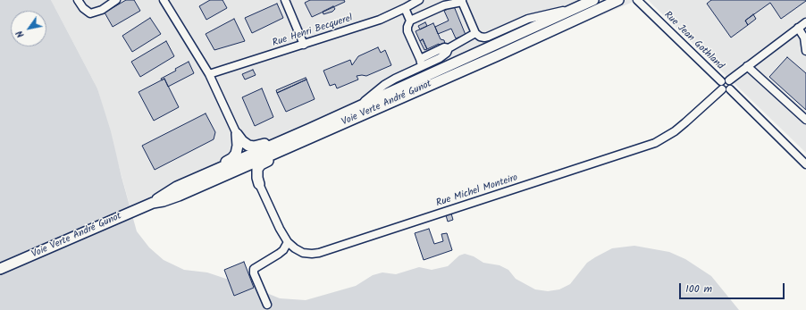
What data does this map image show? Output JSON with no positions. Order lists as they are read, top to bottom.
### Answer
{
  "streets": {
    "main road": ["Voie Verte André Gunot"],
    "street": ["Rue Henri Becquerel", "Rue Jean Gothland", "Rue Michel Monteiro"]
  },
  "crossings": [
    ["Rue Jean Gothland", "Rue Michel Monteiro"]
  ],
  "scale_bar": "100 m",
  "north": "bottom left"
}
